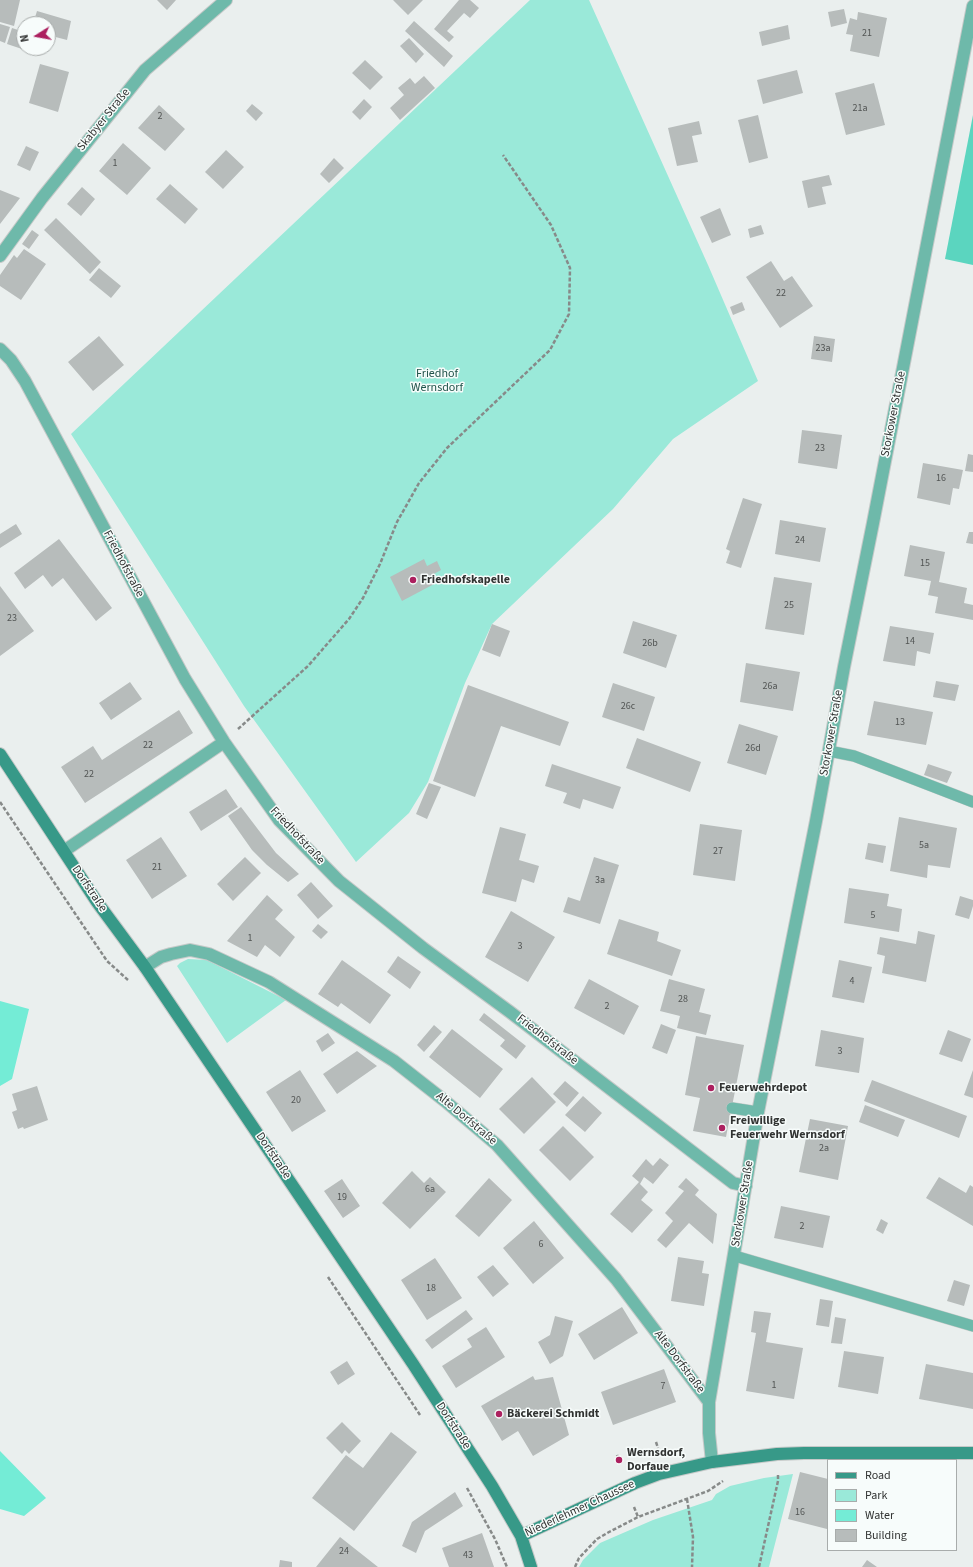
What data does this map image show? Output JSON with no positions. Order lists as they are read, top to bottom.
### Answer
{
  "streets": {
    "main road": ["Dorfstraße", "Niederlehmer Chaussee"],
    "street": [
      "Skabyer Straße",
      "Storkower Straße",
      "Friedhofstraße",
      "Alte Dorfstraße"
    ]
  },
  "crossings": [
    ["Storkower Straße", "Friedhofstraße"],
    ["Storkower Straße", "Alte Dorfstraße"],
    ["Storkower Straße", "Niederlehmer Chaussee"],
    ["Dorfstraße", "Alte Dorfstraße"],
    ["Dorfstraße", "Niederlehmer Chaussee"]
  ],
  "parks": ["Friedhof Wernsdorf"],
  "places": [
    "Friedhofskapelle",
    "Feuerwehrdepot",
    "Freiwillige Feuerwehr Wernsdorf",
    "Bäckerei Schmidt",
    "Wernsdorf, Dorfaue"
  ],
  "house_numbers": [
    "21",
    "21a",
    "2",
    "1",
    "22",
    "23a",
    "23",
    "16",
    "24",
    "15",
    "25",
    "23",
    "14",
    "26b",
    "26a",
    "26c",
    "13",
    "22",
    "26d",
    "22",
    "5a",
    "27",
    "21",
    "3a",
    "5",
    "1",
    "3",
    "4",
    "28",
    "2",
    "3",
    "20",
    "2a",
    "6a",
    "19",
    "2",
    "6",
    "18",
    "1",
    "7",
    "16",
    "24",
    "43"
  ],
  "legend": [
    "Road",
    "Park",
    "Water",
    "Building"
  ],
  "north": "left"
}
